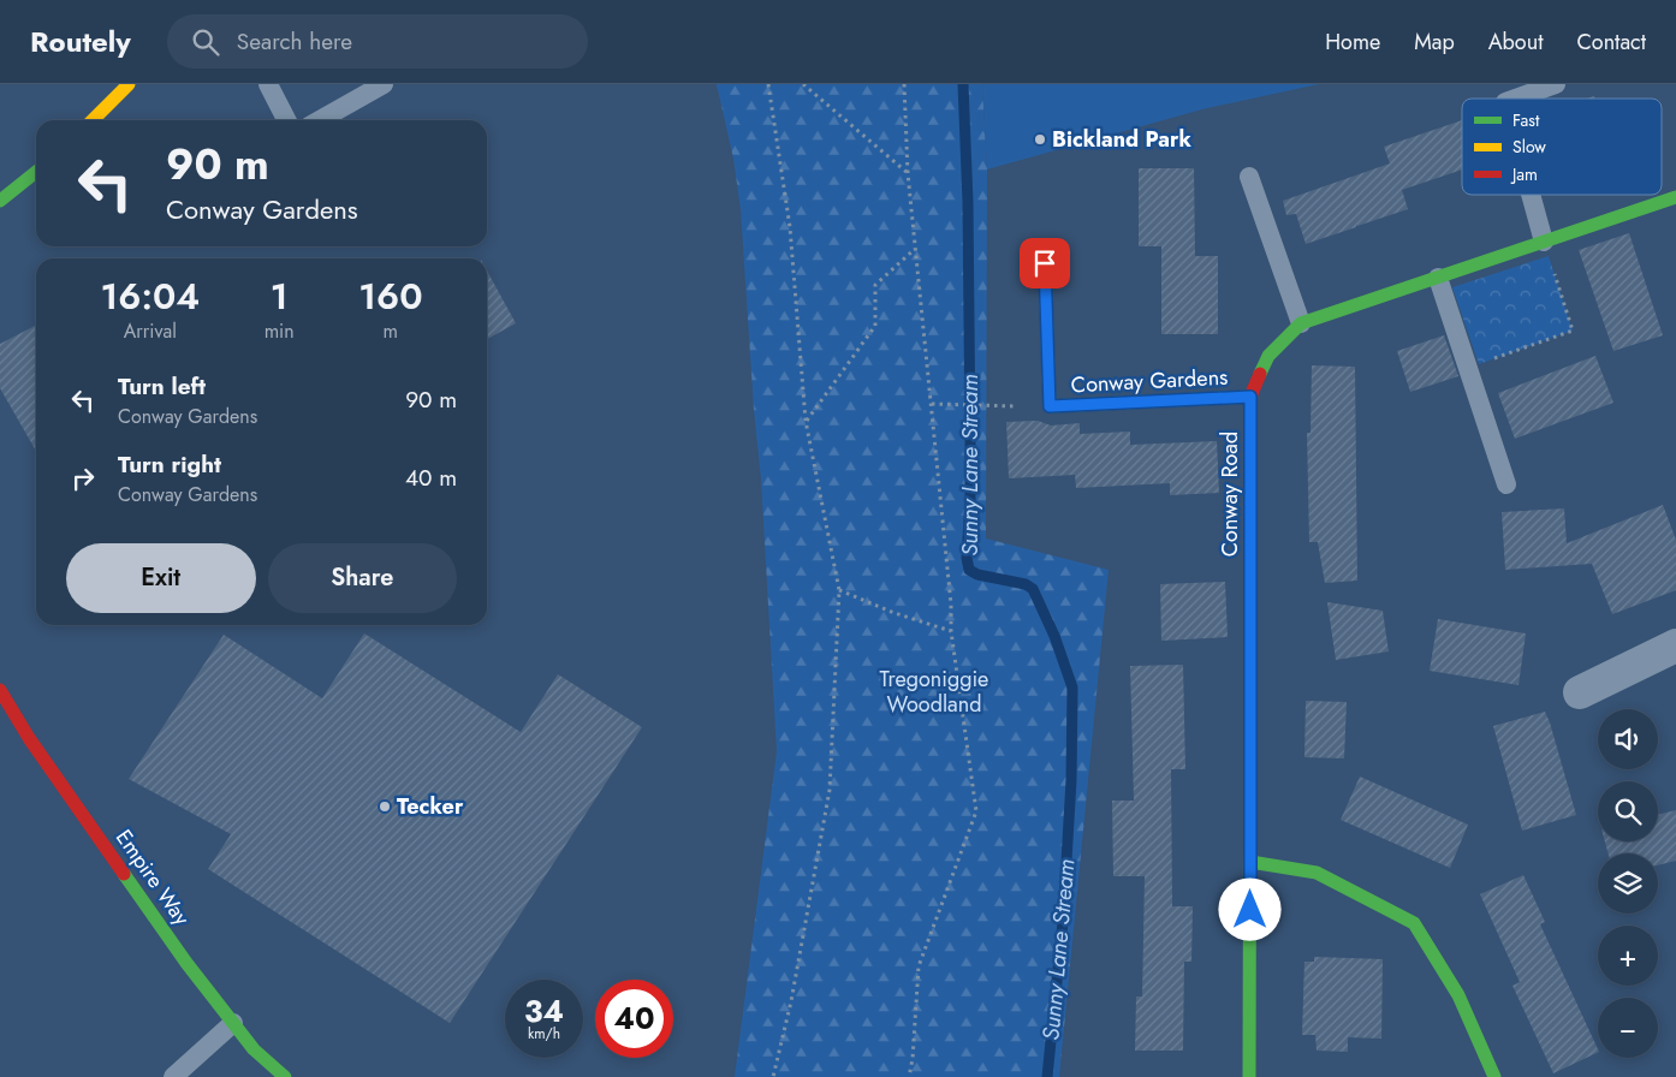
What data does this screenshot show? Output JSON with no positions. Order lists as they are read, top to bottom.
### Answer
{
  "streets": {
    "street": ["Conway Gardens", "Conway Road", "Empire Way"]
  },
  "crossings": [
    ["Conway Gardens", "Conway Road"]
  ],
  "water": ["Sunny Lane Stream"],
  "parks": ["Tregoniggie Woodland"],
  "places": ["Bickland Park", "Tecker"],
  "legend": ["Fast", "Slow", "Jam"],
  "page": {
    "header": "Routely",
    "search": "Search here",
    "nav": [
      "Home",
      "Map",
      "About",
      "Contact"
    ],
    "turn": ["90 m", "Conway Gardens"],
    "eta": [
      "16:04",
      "Arrival",
      "1",
      "min",
      "160",
      "m"
    ],
    "list": [
      {
        "name": "Turn left",
        "note": "Conway Gardens",
        "value": "90 m"
      },
      {
        "name": "Turn right",
        "note": "Conway Gardens",
        "value": "40 m"
      }
    ],
    "buttons": ["Exit", "Share"],
    "map_buttons": ["+", "−"],
    "speed": "34 km/h",
    "limit": "40"
  }
}
